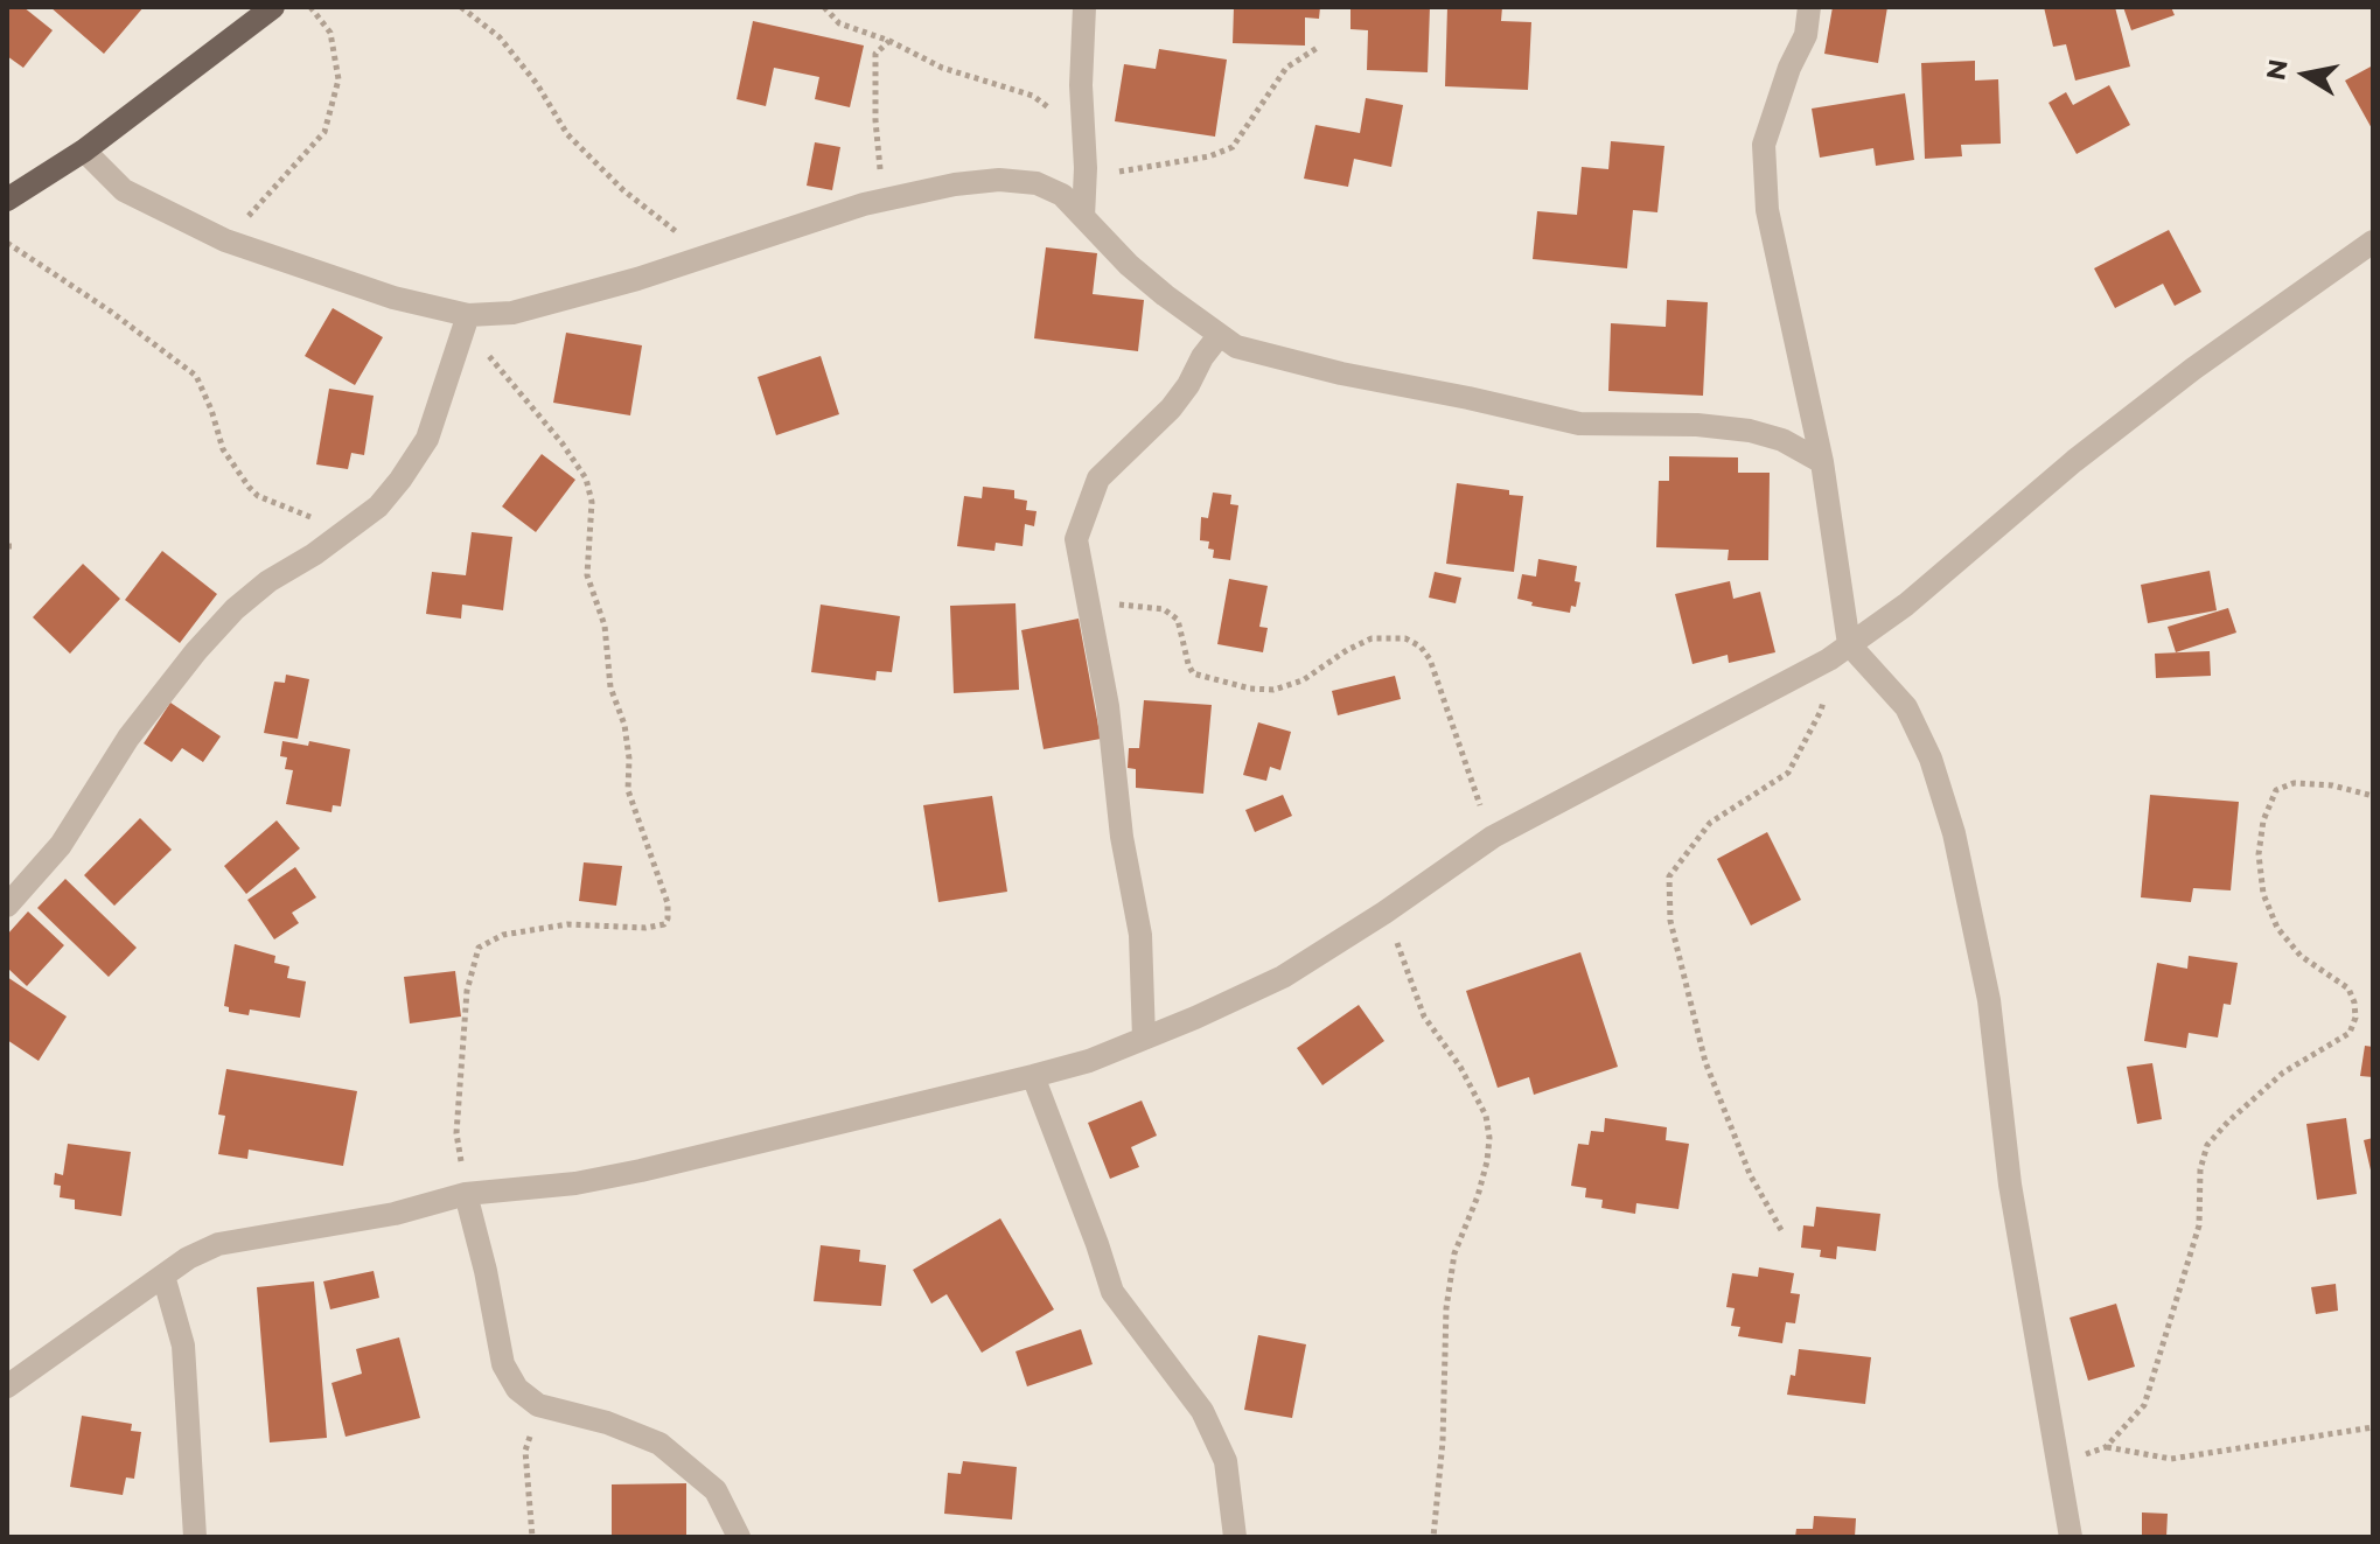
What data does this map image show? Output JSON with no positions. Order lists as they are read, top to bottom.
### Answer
{
  "north": "left"
}
